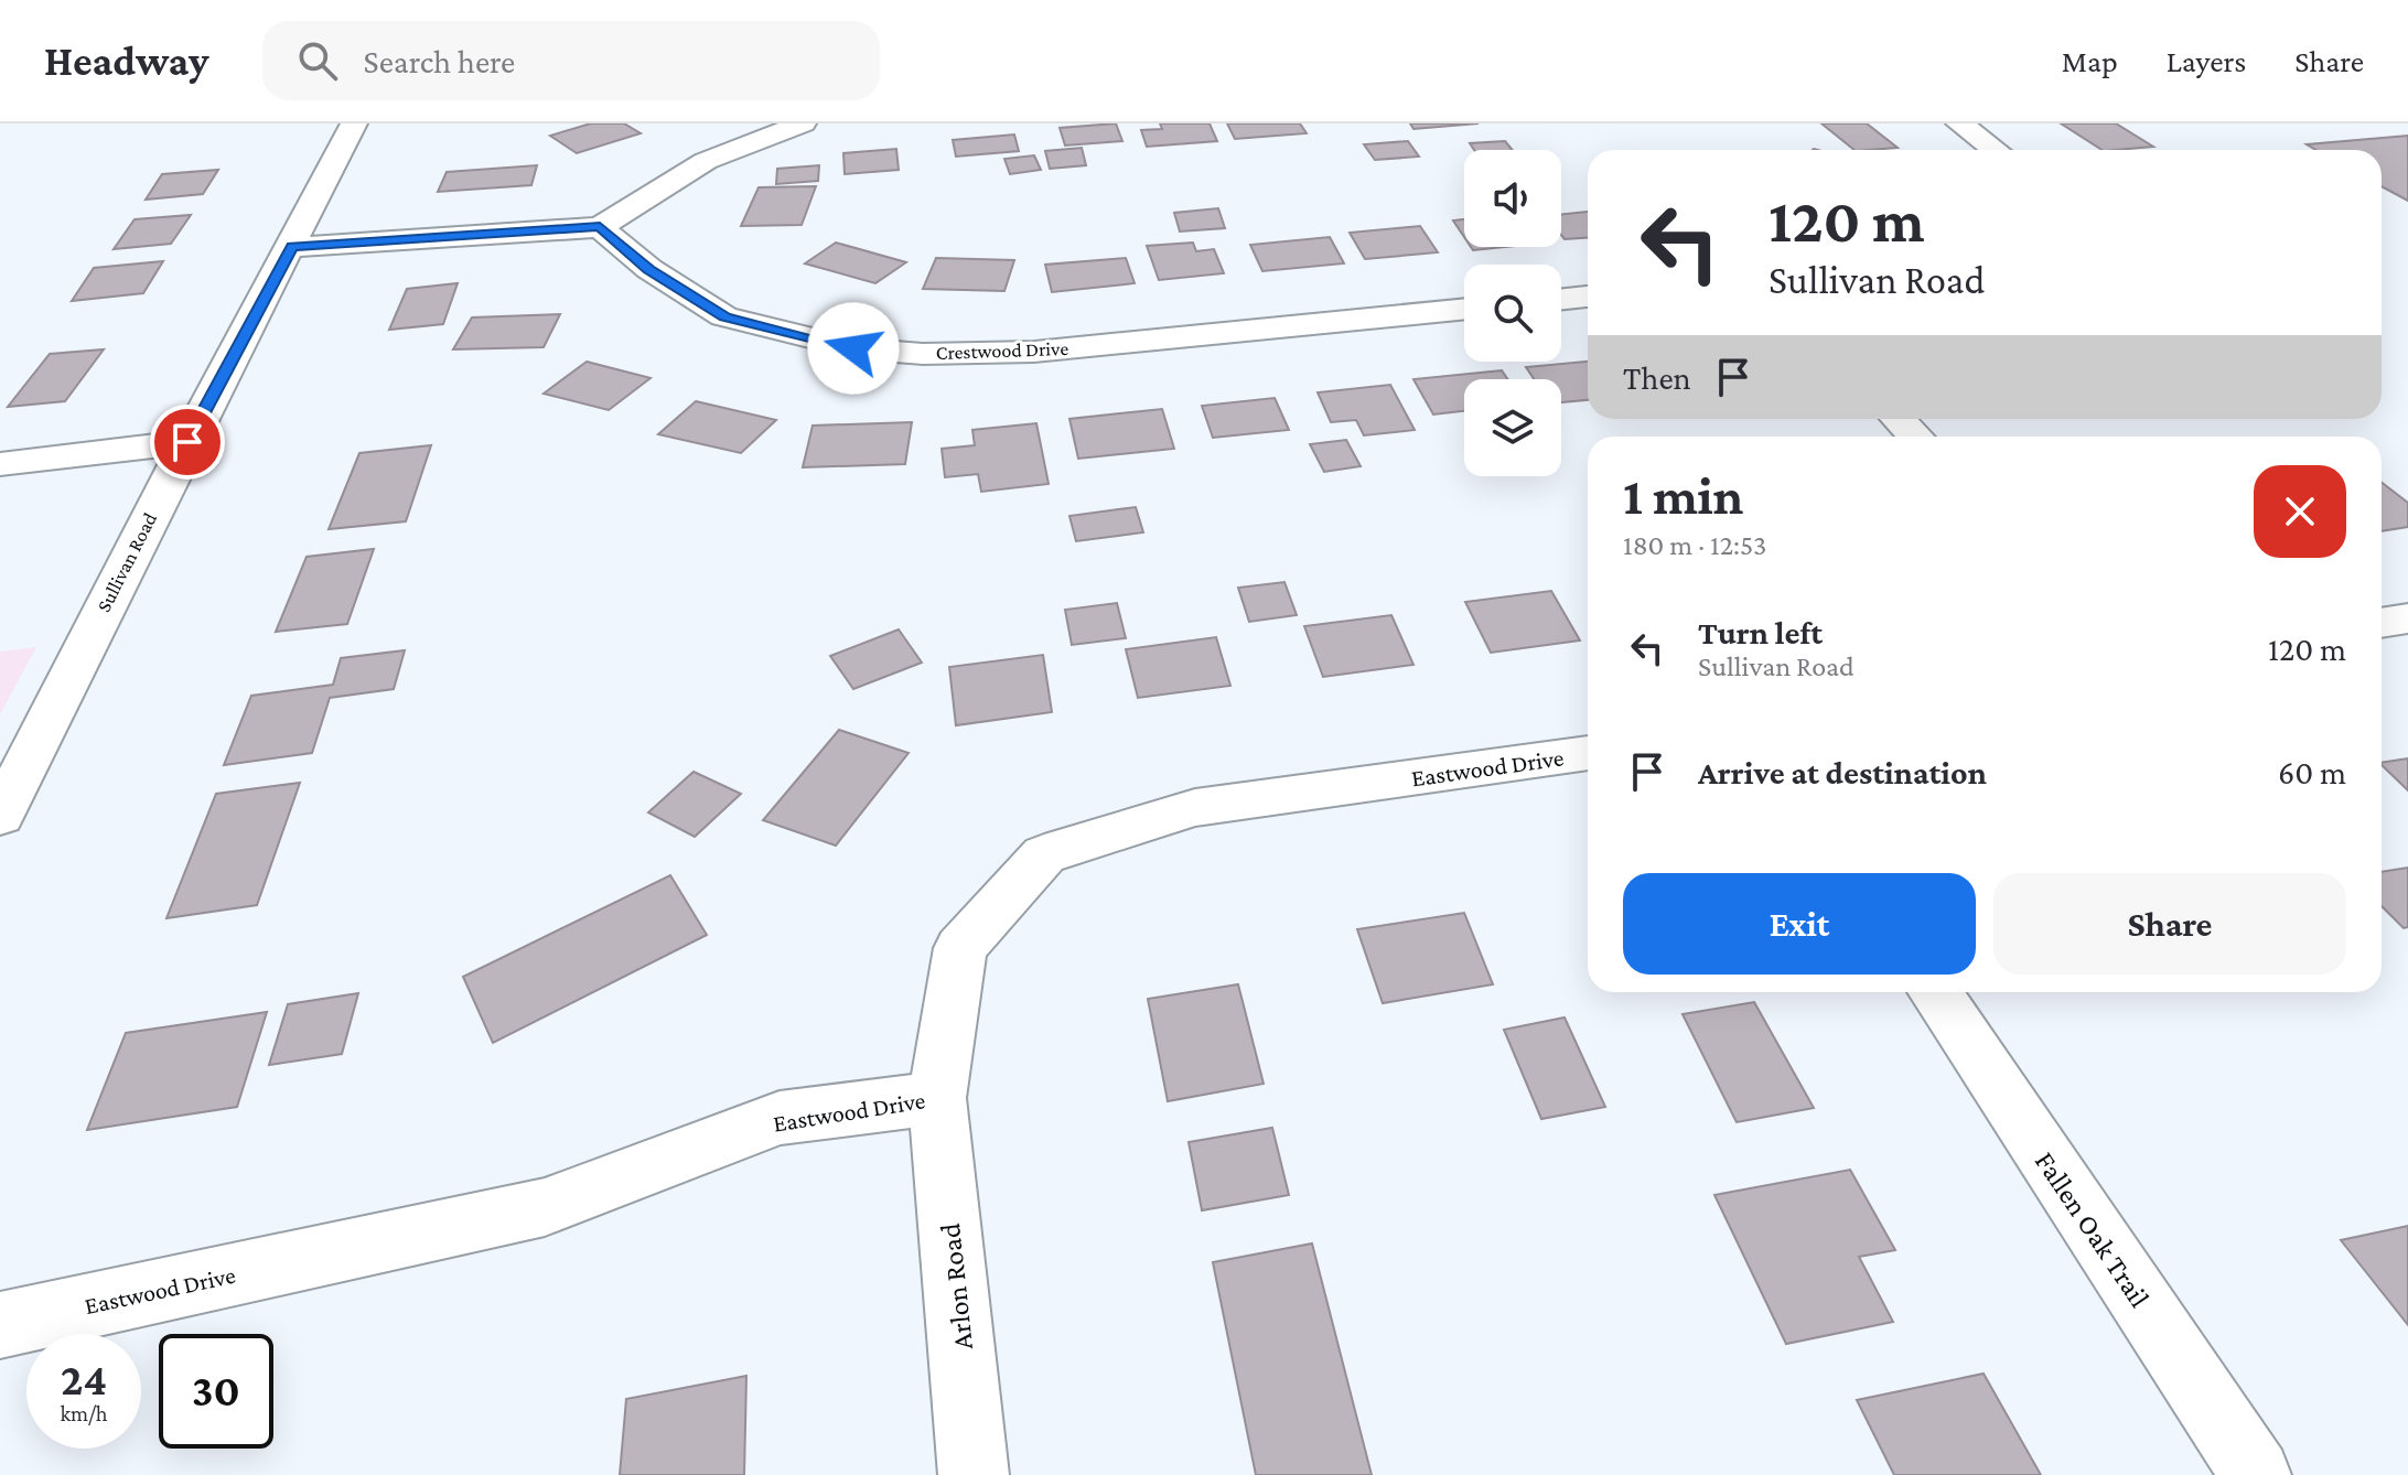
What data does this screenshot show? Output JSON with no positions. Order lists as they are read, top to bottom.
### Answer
{
  "streets": {
    "street": [
      "Crestwood Drive",
      "Sullivan Road",
      "Eastwood Drive",
      "Fallen Oak Trail",
      "Arlon Road"
    ]
  },
  "crossings": [
    ["Eastwood Drive", "Arlon Road"]
  ],
  "page": {
    "header": "Headway",
    "search": "Search here",
    "nav": ["Map", "Layers", "Share"],
    "turn": ["120 m", "Sullivan Road"],
    "then": "Then",
    "heading": ["1 min", "180 m · 12:53"],
    "list": [
      {
        "name": "Turn left",
        "note": "Sullivan Road",
        "value": "120 m"
      },
      {
        "name": "Arrive at destination",
        "value": "60 m"
      }
    ],
    "buttons": ["Exit", "Share"],
    "speed": "24 km/h",
    "limit": "30"
  }
}
